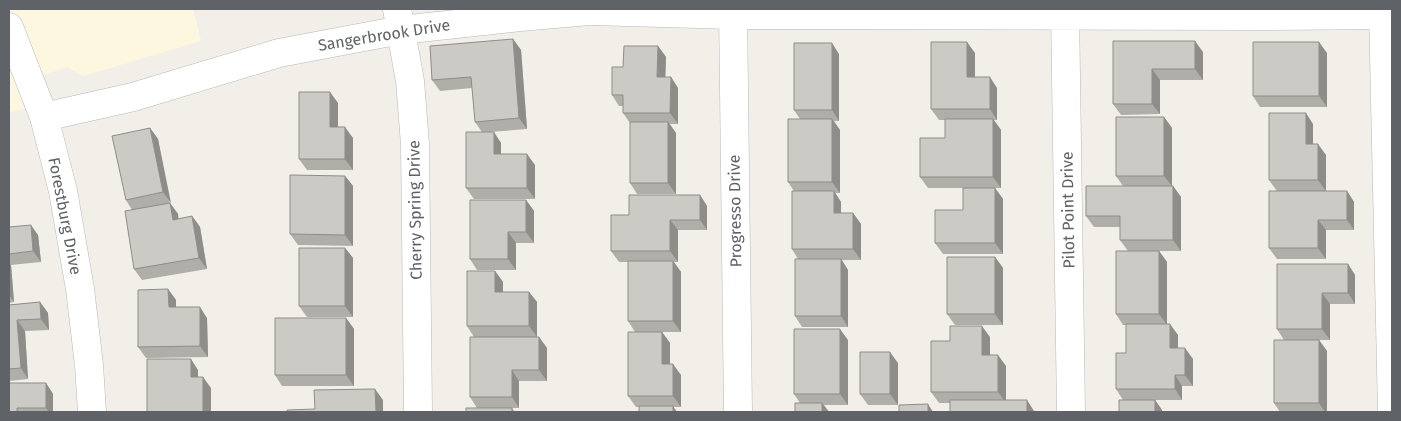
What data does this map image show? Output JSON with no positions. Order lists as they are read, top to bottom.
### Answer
{
  "streets": {
    "street": [
      "Sangerbrook Drive",
      "Cherry Spring Drive",
      "Pilot Point Drive",
      "Progresso Drive",
      "Forestburg Drive"
    ]
  },
  "crossings": [
    ["Sangerbrook Drive", "Cherry Spring Drive"],
    ["Sangerbrook Drive", "Pilot Point Drive"],
    ["Sangerbrook Drive", "Progresso Drive"],
    ["Sangerbrook Drive", "Forestburg Drive"]
  ]
}
